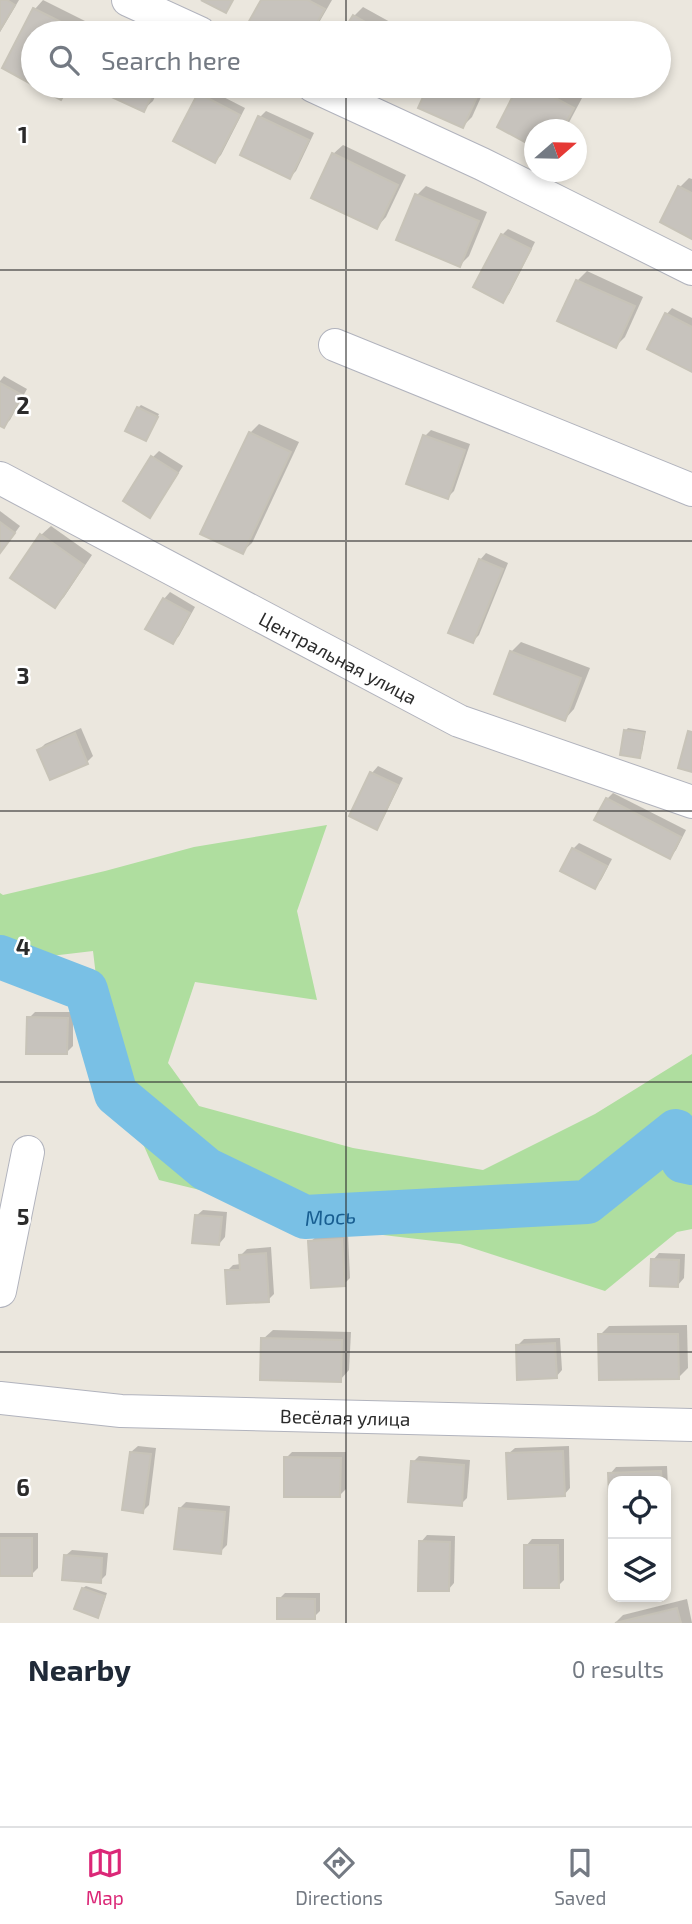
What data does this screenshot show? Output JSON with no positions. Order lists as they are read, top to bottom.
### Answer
{
  "streets": {
    "street": ["Центральная улица", "Весёлая улица"]
  },
  "water": ["Мось"],
  "north": "right",
  "page": {
    "search": "Search here",
    "heading": ["Nearby", "0 results"],
    "nav": ["Map", "Directions", "Saved"]
  },
  "grid": {
    "rows": [
      "1",
      "2",
      "3",
      "4",
      "5",
      "6"
    ]
  }
}
